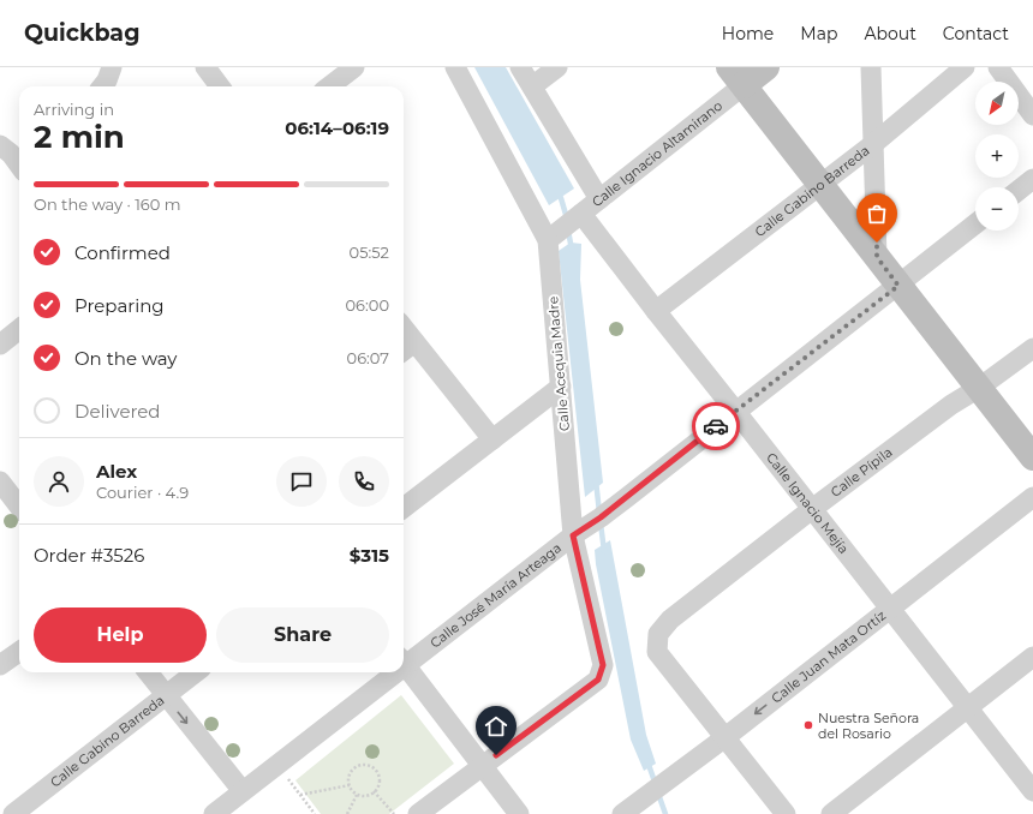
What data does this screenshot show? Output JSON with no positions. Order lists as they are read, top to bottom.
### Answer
{
  "streets": {
    "street": [
      "Calle Ignacio Altamirano",
      "Calle Gabino Barreda",
      "Calle Acequia Madre",
      "Calle Pípila",
      "Calle Ignacio Mejía",
      "Calle José María Arteaga",
      "Calle Juan Mata Ortíz"
    ]
  },
  "crossings": [
    ["Calle Ignacio Altamirano", "Calle Acequia Madre"],
    ["Calle Ignacio Altamirano", "Calle Ignacio Mejía"],
    ["Calle Gabino Barreda", "Calle Ignacio Mejía"],
    ["Calle Acequia Madre", "Calle José María Arteaga"],
    ["Calle Pípila", "Calle Ignacio Mejía"],
    ["Calle Pípila", "Calle Juan Mata Ortíz"],
    ["Calle Ignacio Mejía", "Calle José María Arteaga"],
    ["Calle Ignacio Mejía", "Calle Juan Mata Ortíz"]
  ],
  "places": ["Nuestra Señora del Rosario"],
  "north": "bottom left",
  "page": {
    "header": "Quickbag",
    "nav": [
      "Home",
      "Map",
      "About",
      "Contact"
    ],
    "map_buttons": ["+", "−"],
    "heading": ["2 min", "Arriving in", "06:14–06:19"],
    "panel": [
      "Alex",
      "Courier · 4.9",
      "Order #3526",
      "$315"
    ],
    "bar": "On the way · 160 m",
    "list": [
      ["Confirmed", "05:52"],
      ["Preparing", "06:00"],
      ["On the way", "06:07"],
      "Delivered"
    ],
    "buttons": ["Help", "Share"]
  }
}
